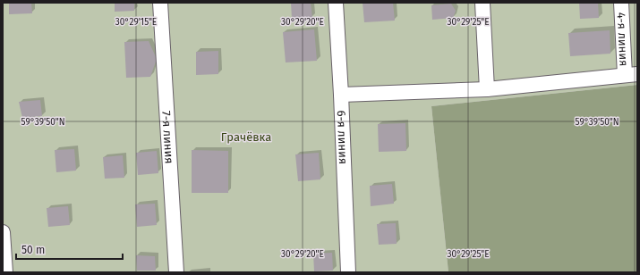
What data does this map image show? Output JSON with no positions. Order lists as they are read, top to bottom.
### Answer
{
  "streets": {
    "lane": ["4-я линия", "7-я линия", "6-я линия"]
  },
  "parks": ["Грачёвка"],
  "scale_bar": "50 m",
  "coordinates": [
    "30°29'15\"E",
    "30°29'20\"E",
    "30°29'25\"E",
    "59°39'50\"N"
  ]
}
